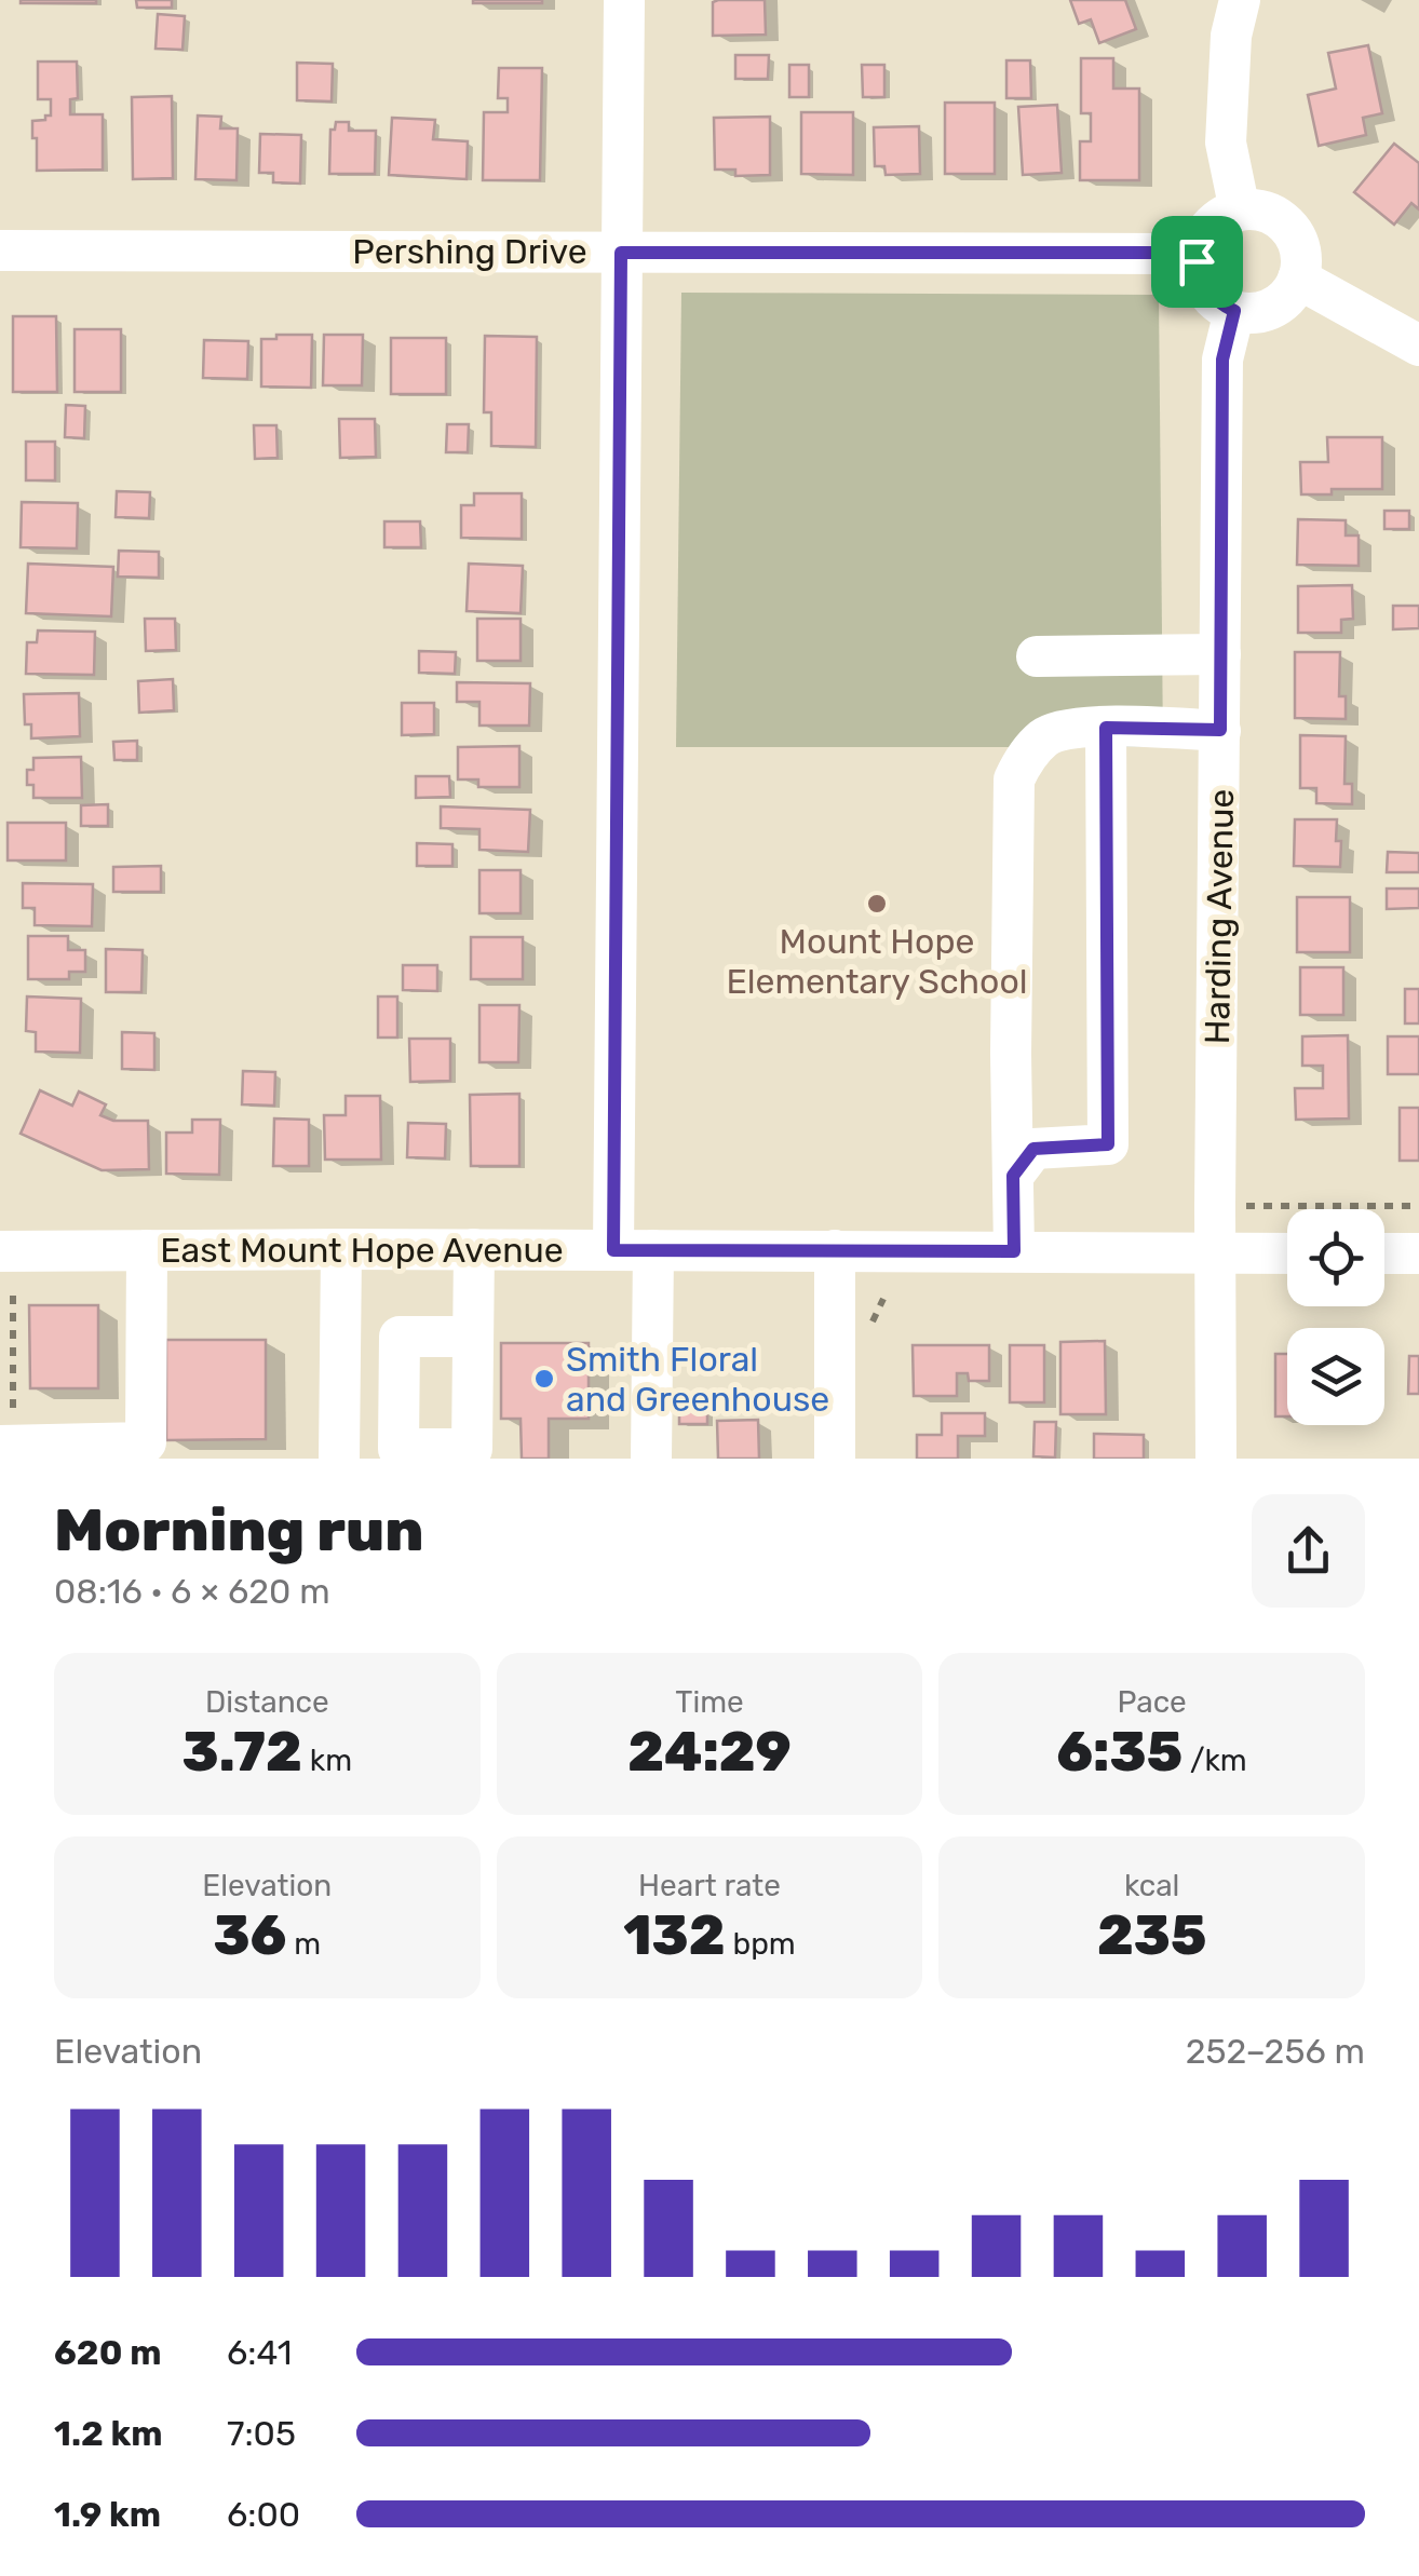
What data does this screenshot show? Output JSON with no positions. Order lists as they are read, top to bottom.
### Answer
{
  "streets": {
    "street": ["Pershing Drive", "Harding Avenue", "East Mount Hope Avenue"]
  },
  "crossings": [
    ["Pershing Drive", "Harding Avenue"],
    ["Harding Avenue", "East Mount Hope Avenue"]
  ],
  "places": ["Mount Hope Elementary School", "Smith Floral and Greenhouse"],
  "page": {
    "heading": ["Morning run", "08:16 · 6 × 620 m"],
    "stats": [
      ["Distance", "3.72 km"],
      ["Time", "24:29"],
      ["Pace", "6:35 /km"],
      ["Elevation", "36 m"],
      ["Heart rate", "132 bpm"],
      ["kcal", "235"]
    ],
    "chart": ["Elevation", "252–256 m"],
    "list": [
      {
        "name": "620 m",
        "note": "6:41"
      },
      {
        "name": "1.2 km",
        "note": "7:05"
      },
      {
        "name": "1.9 km",
        "note": "6:00"
      }
    ]
  }
}
